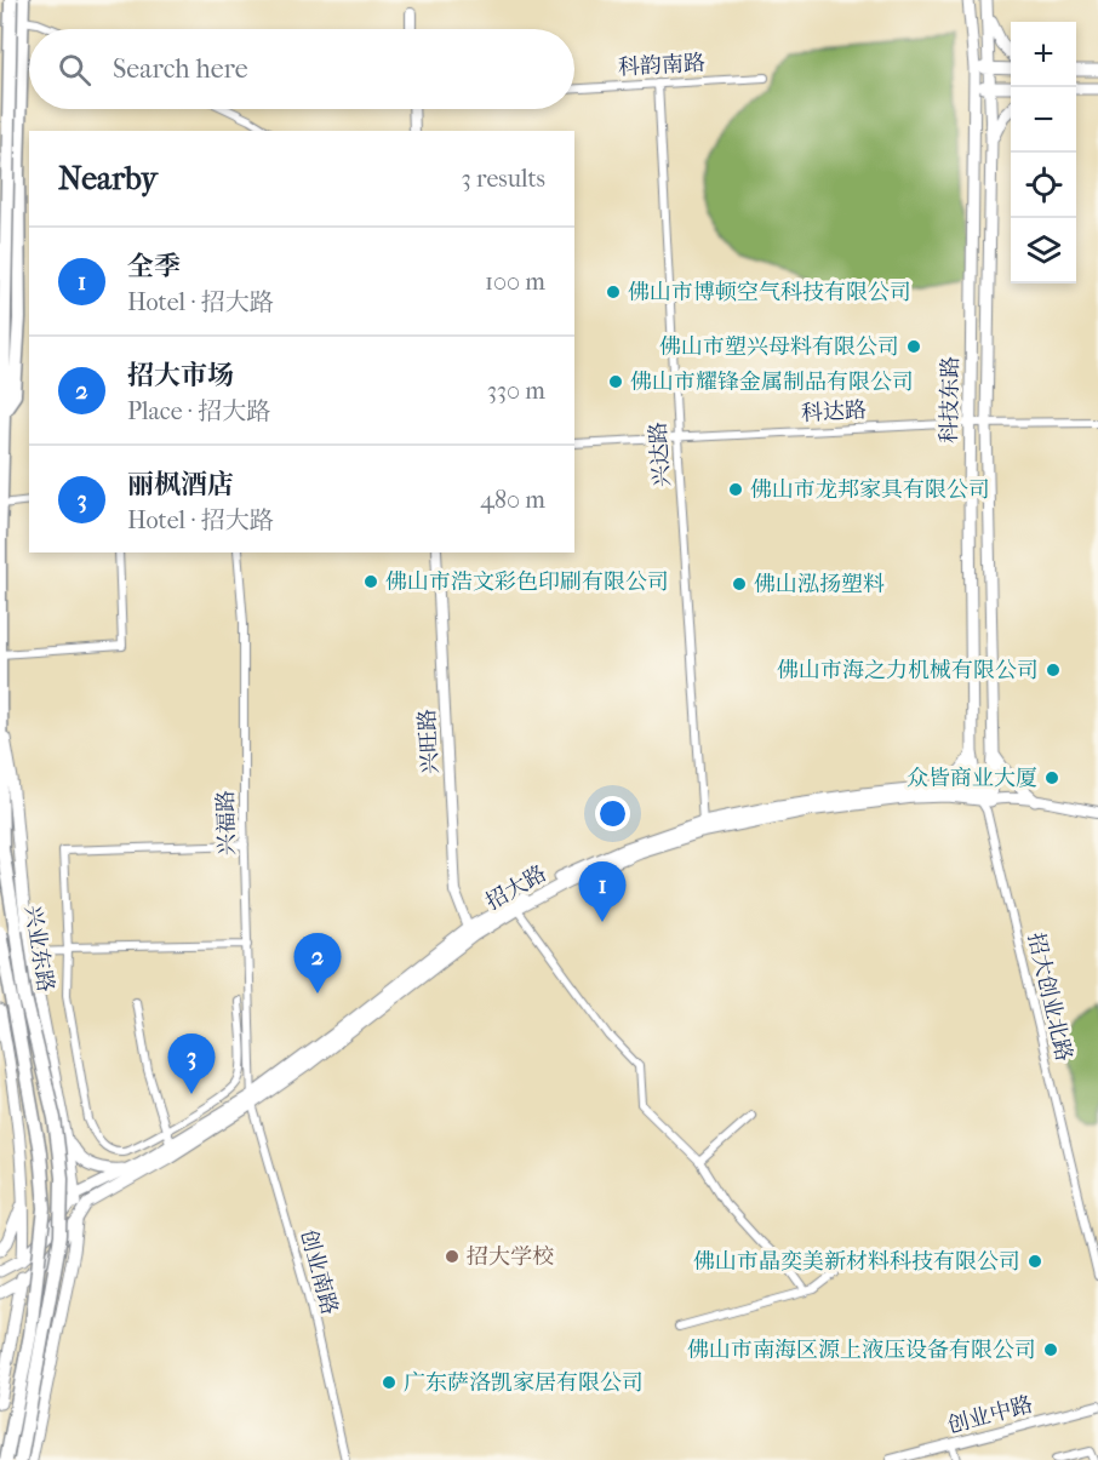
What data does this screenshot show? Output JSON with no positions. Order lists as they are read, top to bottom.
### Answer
{
  "streets": {
    "main road": ["科技东路", "招大路", "兴业东路"],
    "street": [
      "科韵南路",
      "科达路",
      "兴达路",
      "兴旺路",
      "兴福路",
      "招大创业北路",
      "创业南路",
      "创业中路"
    ]
  },
  "crossings": [
    ["科韵南路", "兴达路"],
    ["科技东路", "科达路"],
    ["科技东路", "招大路"],
    ["科技东路", "招大创业北路"],
    ["科达路", "兴达路"],
    ["兴达路", "招大路"],
    ["兴旺路", "招大路"],
    ["兴福路", "招大路"],
    ["兴福路", "创业南路"],
    ["招大路", "招大创业北路"],
    ["招大路", "创业南路"]
  ],
  "places": [
    "佛山市博顿空气科技有限公司",
    "佛山市塑兴母料有限公司",
    "佛山市耀锋金属制品有限公司",
    "佛山市龙邦家具有限公司",
    "佛山市浩文彩色印刷有限公司",
    "佛山泓扬塑料",
    "佛山市海之力机械有限公司",
    "众皆商业大厦",
    "招大学校",
    "佛山市晶奕美新材料科技有限公司",
    "佛山市南海区源上液压设备有限公司",
    "广东萨洛凯家居有限公司"
  ],
  "page": {
    "map_buttons": ["+", "−"],
    "search": "Search here",
    "heading": ["Nearby", "3 results"],
    "list": [
      {
        "mark": "1",
        "name": "全季",
        "note": "Hotel · 招大路",
        "value": "100 m"
      },
      {
        "mark": "2",
        "name": "招大市场",
        "note": "Place · 招大路",
        "value": "330 m"
      },
      {
        "mark": "3",
        "name": "丽枫酒店",
        "note": "Hotel · 招大路",
        "value": "480 m"
      }
    ],
    "pins": ["1", "2", "3"]
  }
}
